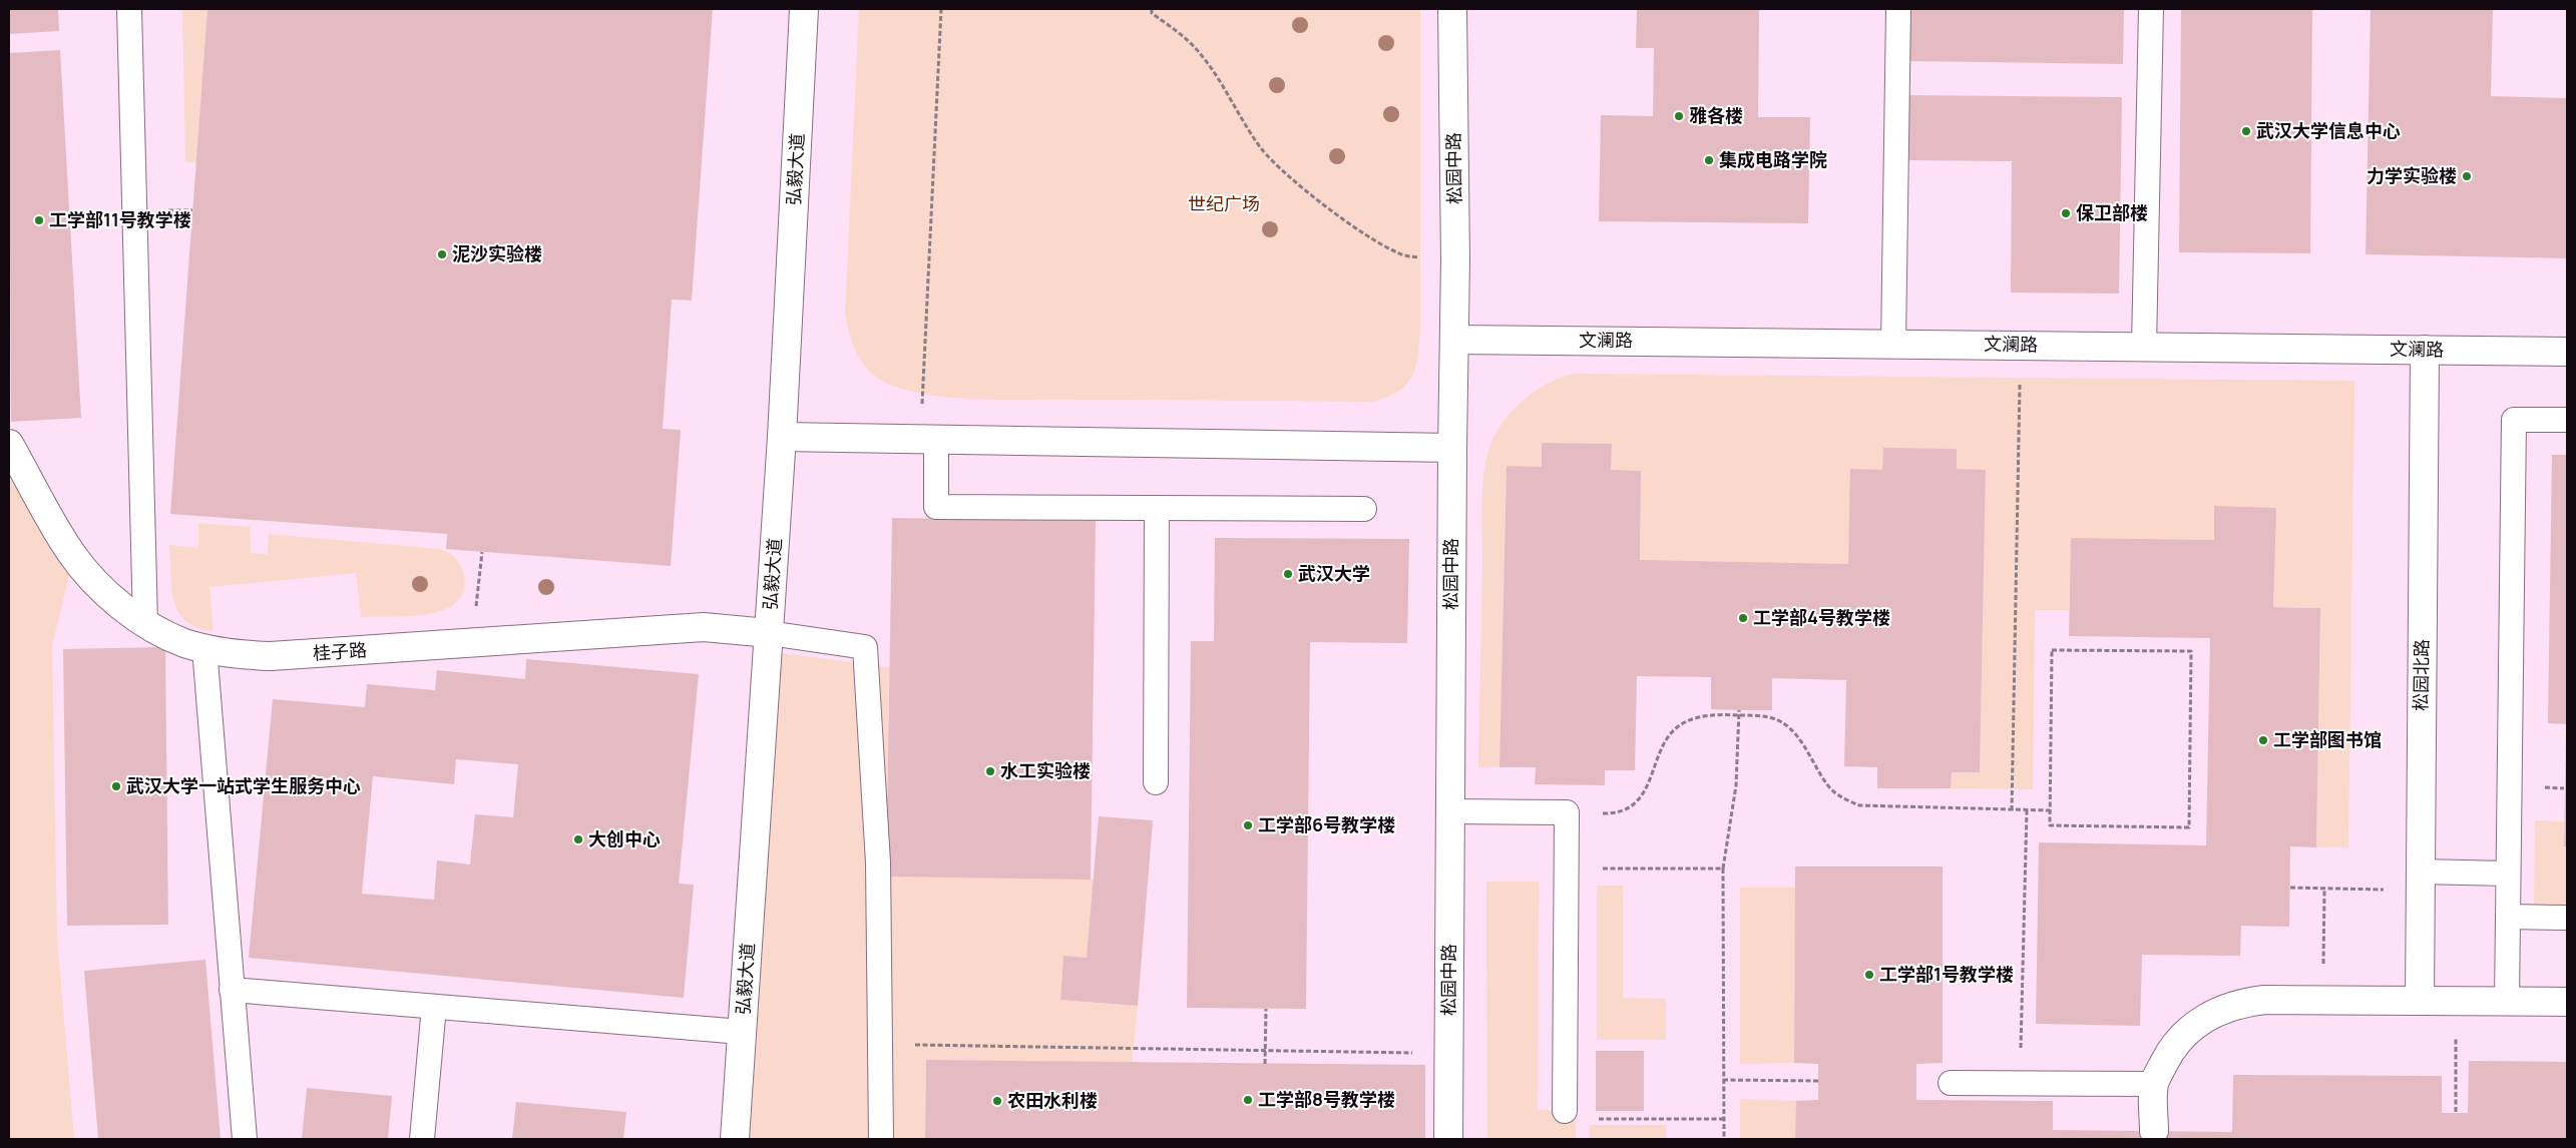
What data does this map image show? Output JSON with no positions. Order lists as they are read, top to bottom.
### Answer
{
  "streets": {
    "street": [
      "松园中路",
      "弘毅大道",
      "文澜路",
      "桂子路",
      "松园北路"
    ]
  },
  "crossings": [
    ["松园中路", "文澜路"],
    ["弘毅大道", "桂子路"],
    ["文澜路", "松园北路"]
  ],
  "parks": ["世纪广场"],
  "places": [
    "雅各楼",
    "武汉大学信息中心",
    "集成电路学院",
    "力学实验楼",
    "保卫部楼",
    "工学部11号教学楼",
    "泥沙实验楼",
    "武汉大学",
    "工学部4号教学楼",
    "工学部图书馆",
    "水工实验楼",
    "武汉大学一站式学生服务中心",
    "工学部6号教学楼",
    "大创中心",
    "工学部1号教学楼",
    "工学部8号教学楼",
    "农田水利楼"
  ]
}
